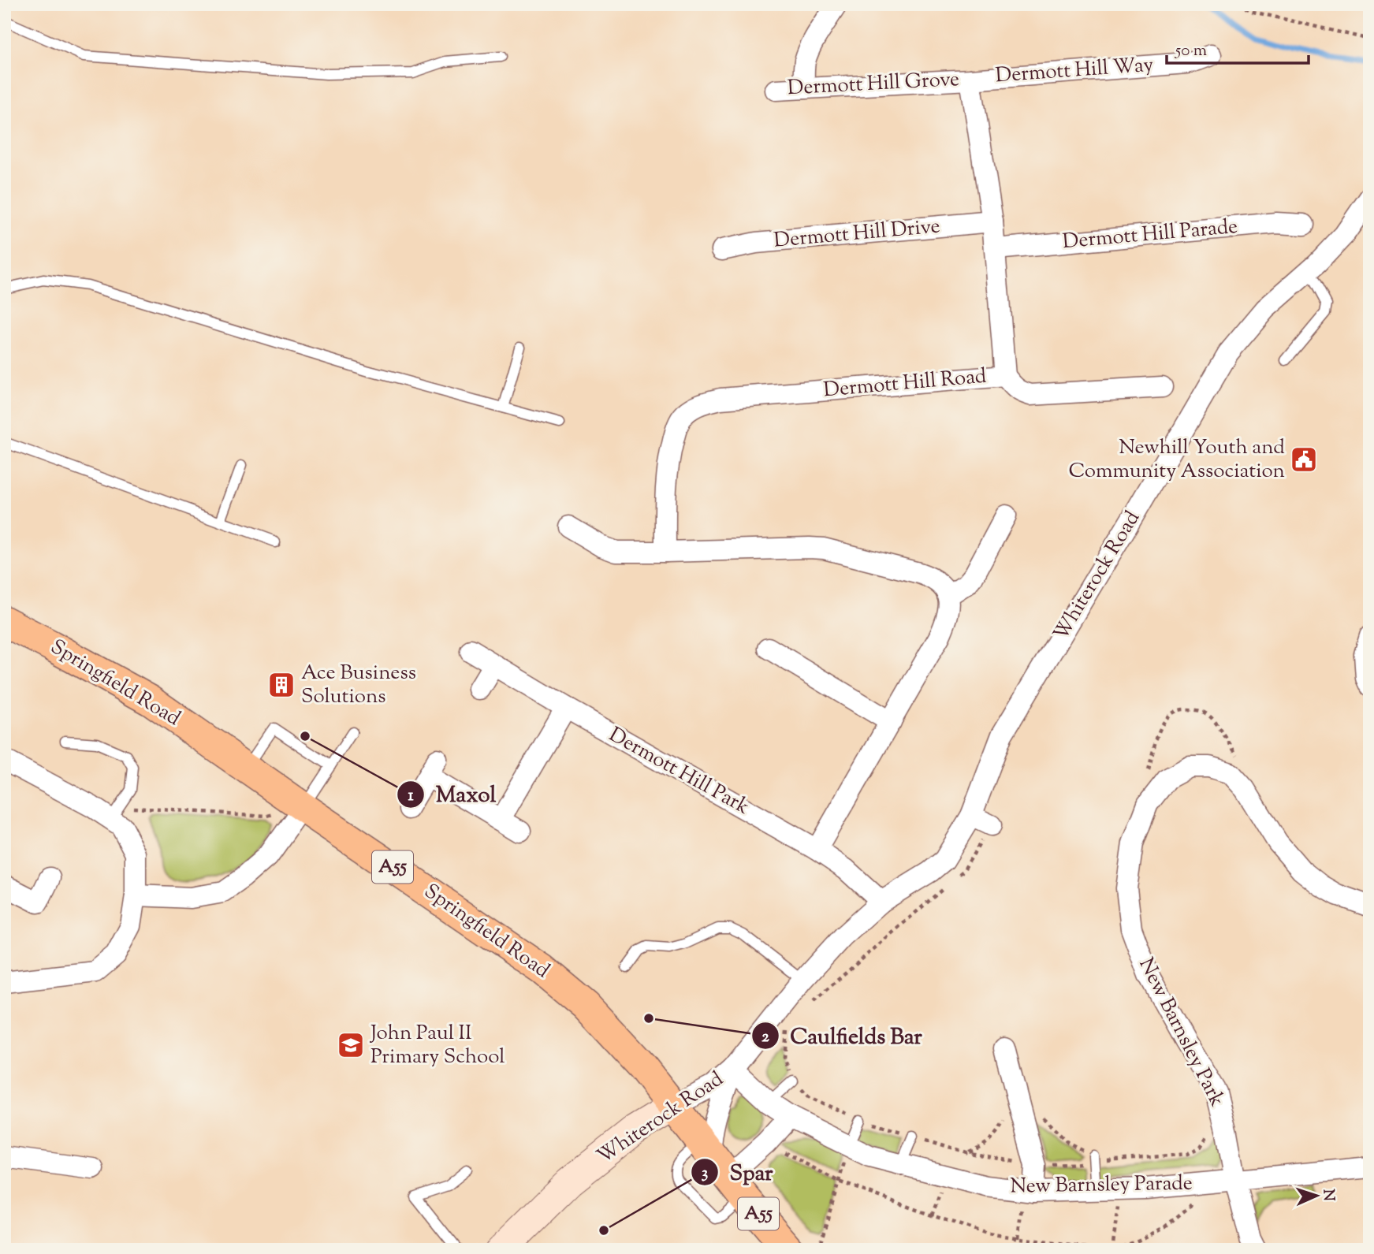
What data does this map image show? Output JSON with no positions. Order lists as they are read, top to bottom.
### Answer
{
  "streets": {
    "highway": ["Springfield Road", "A55"],
    "street": [
      "Dermott Hill Way",
      "Dermott Hill Grove",
      "Dermott Hill Drive",
      "Dermott Hill Parade",
      "Dermott Hill Road",
      "Whiterock Road",
      "Dermott Hill Park",
      "New Barnsley Park",
      "New Barnsley Parade"
    ]
  },
  "crossings": [
    ["Dermott Hill Way", "Dermott Hill Grove"],
    ["Dermott Hill Way", "Dermott Hill Road"],
    ["Dermott Hill Grove", "Dermott Hill Road"],
    ["Dermott Hill Drive", "Dermott Hill Road"],
    ["Dermott Hill Parade", "Dermott Hill Road"],
    ["Whiterock Road", "Springfield Road"],
    ["Whiterock Road", "Dermott Hill Park"],
    ["Whiterock Road", "New Barnsley Parade"],
    ["New Barnsley Park", "New Barnsley Parade"]
  ],
  "places": {
    "public building": ["Newhill Youth and Community Association"],
    "building": ["Ace Business Solutions"],
    "other": ["Maxol", "Caulfields Bar", "Spar"],
    "school or university": ["John Paul II Primary School"]
  },
  "scale_bar": "50 m",
  "north": "right"
}
